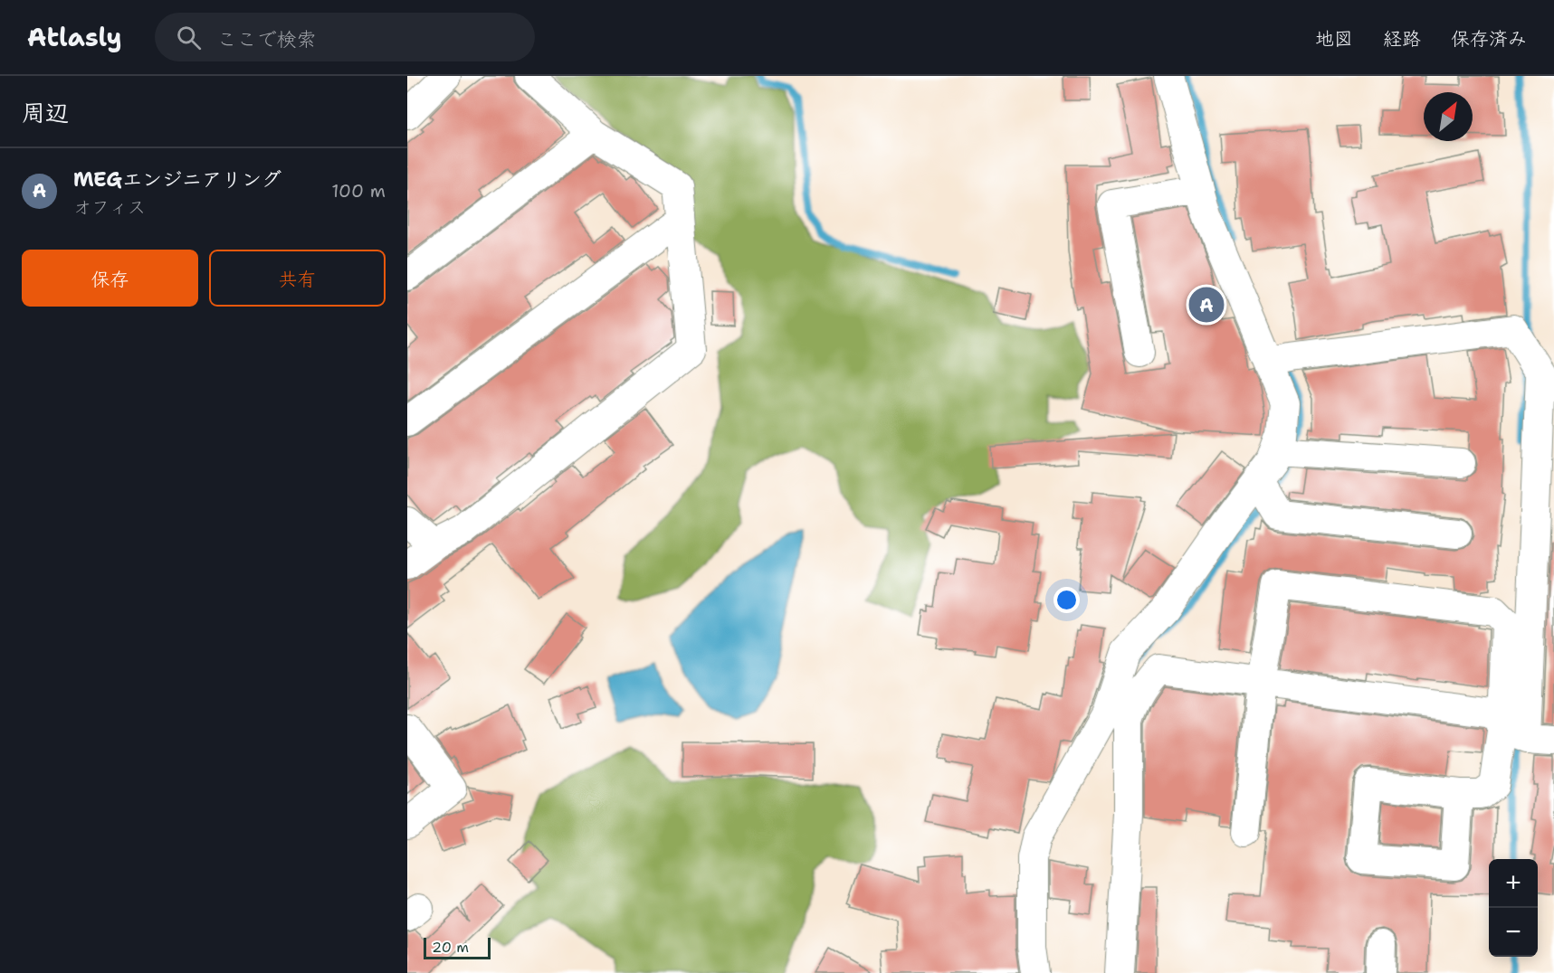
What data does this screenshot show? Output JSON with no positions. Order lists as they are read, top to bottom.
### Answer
{
  "scale_bar": "20 m",
  "north": "top right",
  "page": {
    "header": "Atlasly",
    "search": "ここで検索",
    "nav": ["地図", "経路", "保存済み"],
    "heading": "周辺",
    "list": [
      {
        "mark": "A",
        "name": "MEGエンジニアリング",
        "note": "オフィス",
        "value": "100 m"
      }
    ],
    "buttons": ["保存", "共有"],
    "pins": "A",
    "map_buttons": ["+", "−"],
    "scale": "20 m"
  }
}
